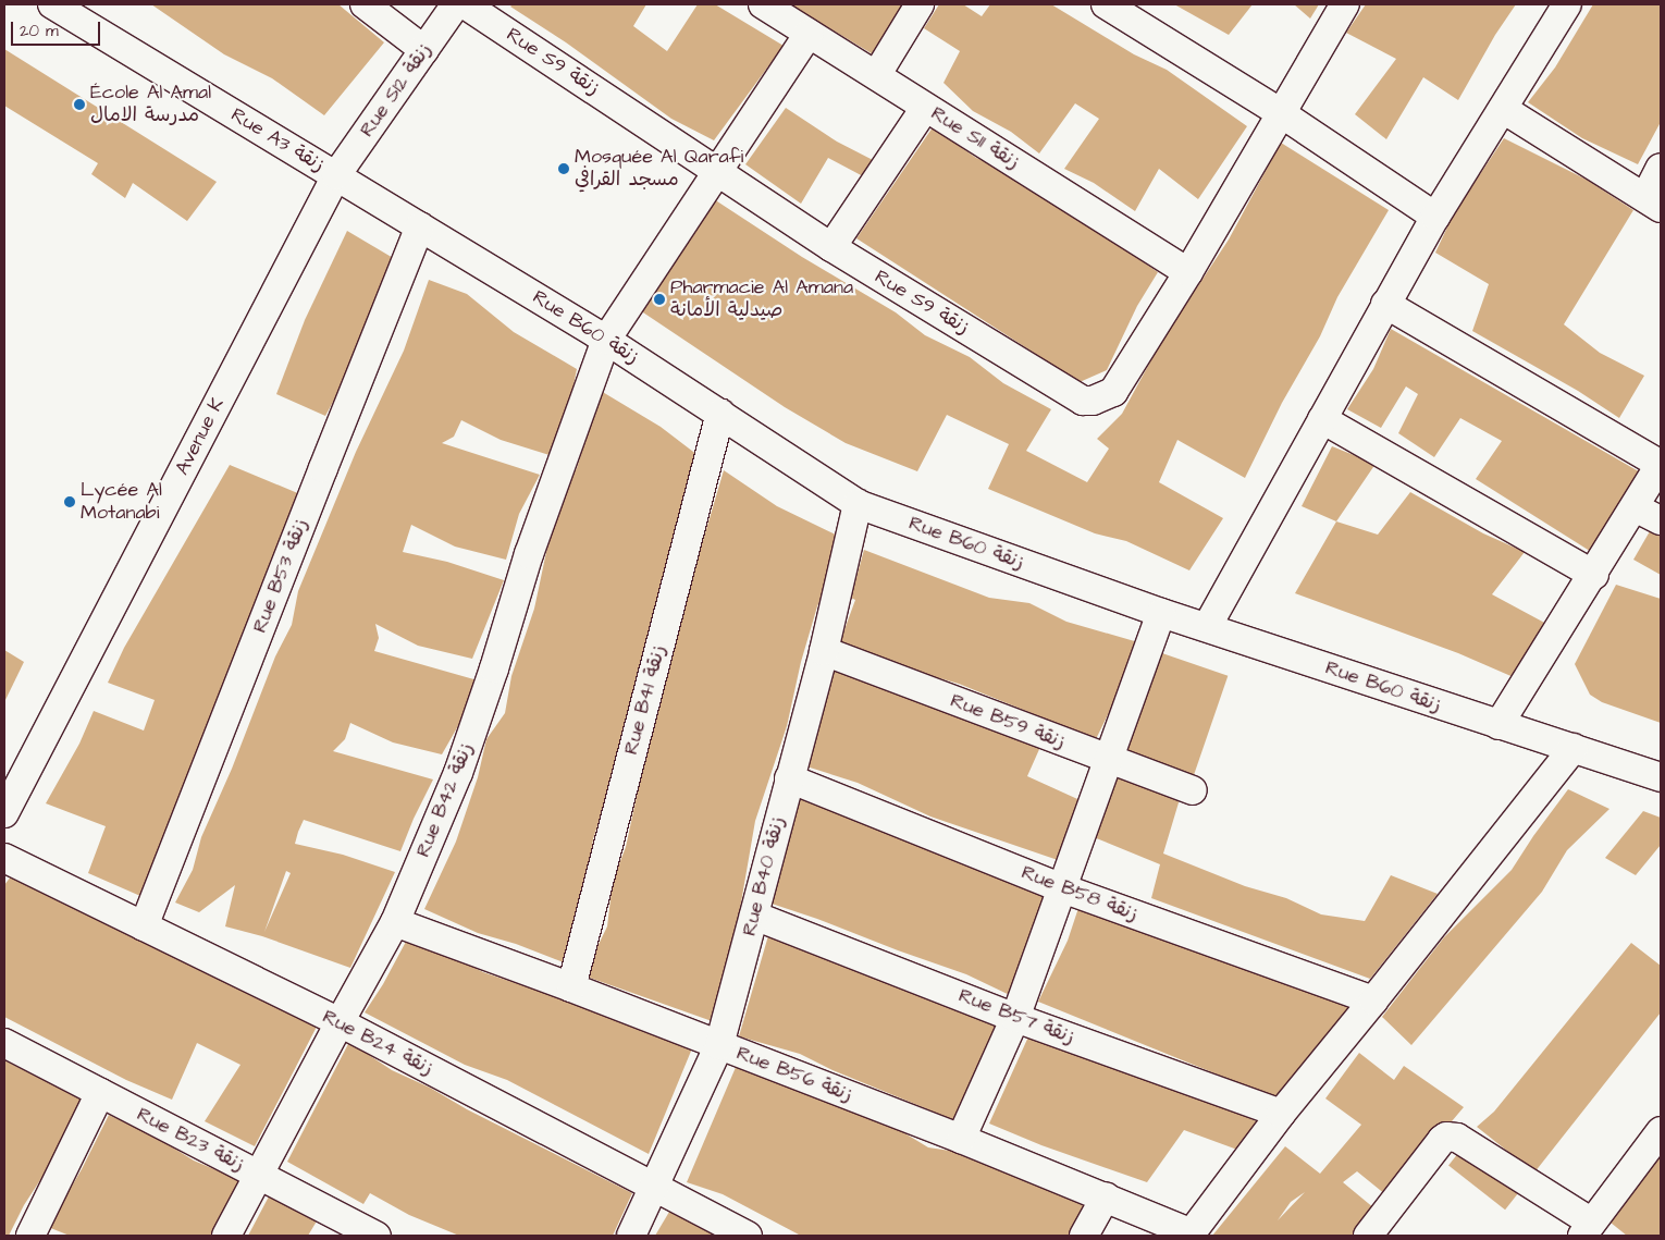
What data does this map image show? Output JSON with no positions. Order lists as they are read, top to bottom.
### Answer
{
  "streets": {
    "street": [
      "Rue S9 زنقة",
      "Rue S12 زنقة",
      "Rue S11 زنقة",
      "Rue A3 زنقة",
      "Rue B60 زنقة",
      "Avenue K",
      "Rue B53 زنقة",
      "Rue B41 زنقة",
      "Rue B59 زنقة",
      "Rue B42 زنقة",
      "Rue B40 زنقة",
      "Rue B58 زنقة",
      "Rue B57 زنقة",
      "Rue B24 زنقة",
      "Rue B56 زنقة",
      "Rue B23 زنقة"
    ]
  },
  "crossings": [
    ["Rue S9 زنقة", "Rue S11 زنقة"],
    ["Rue S9 زنقة", "Rue B42 زنقة"],
    ["Rue S12 زنقة", "Rue A3 زنقة"],
    ["Rue S12 زنقة", "Rue B60 زنقة"],
    ["Rue S12 زنقة", "Avenue K"],
    ["Rue S11 زنقة", "Rue B42 زنقة"],
    ["Rue A3 زنقة", "Rue B60 زنقة"],
    ["Rue A3 زنقة", "Avenue K"],
    ["Rue B60 زنقة", "Avenue K"],
    ["Rue B60 زنقة", "Rue B53 زنقة"],
    ["Rue B60 زنقة", "Rue B41 زنقة"],
    ["Rue B60 زنقة", "Rue B42 زنقة"],
    ["Rue B60 زنقة", "Rue B40 زنقة"],
    ["Rue B53 زنقة", "Rue B24 زنقة"],
    ["Rue B41 زنقة", "Rue B56 زنقة"],
    ["Rue B59 زنقة", "Rue B40 زنقة"],
    ["Rue B42 زنقة", "Rue B24 زنقة"],
    ["Rue B42 زنقة", "Rue B56 زنقة"],
    ["Rue B42 زنقة", "Rue B23 زنقة"],
    ["Rue B40 زنقة", "Rue B58 زنقة"],
    ["Rue B40 زنقة", "Rue B57 زنقة"],
    ["Rue B40 زنقة", "Rue B24 زنقة"],
    ["Rue B40 زنقة", "Rue B56 زنقة"]
  ],
  "places": [
    "École Al Amal مدرسة الامال",
    "Mosquée Al Qarafi مسجد القرافي",
    "Pharmacie Al Amana صيدلية الأمانة",
    "Lycée Al Motanabi"
  ],
  "scale_bar": "20 m"
}
